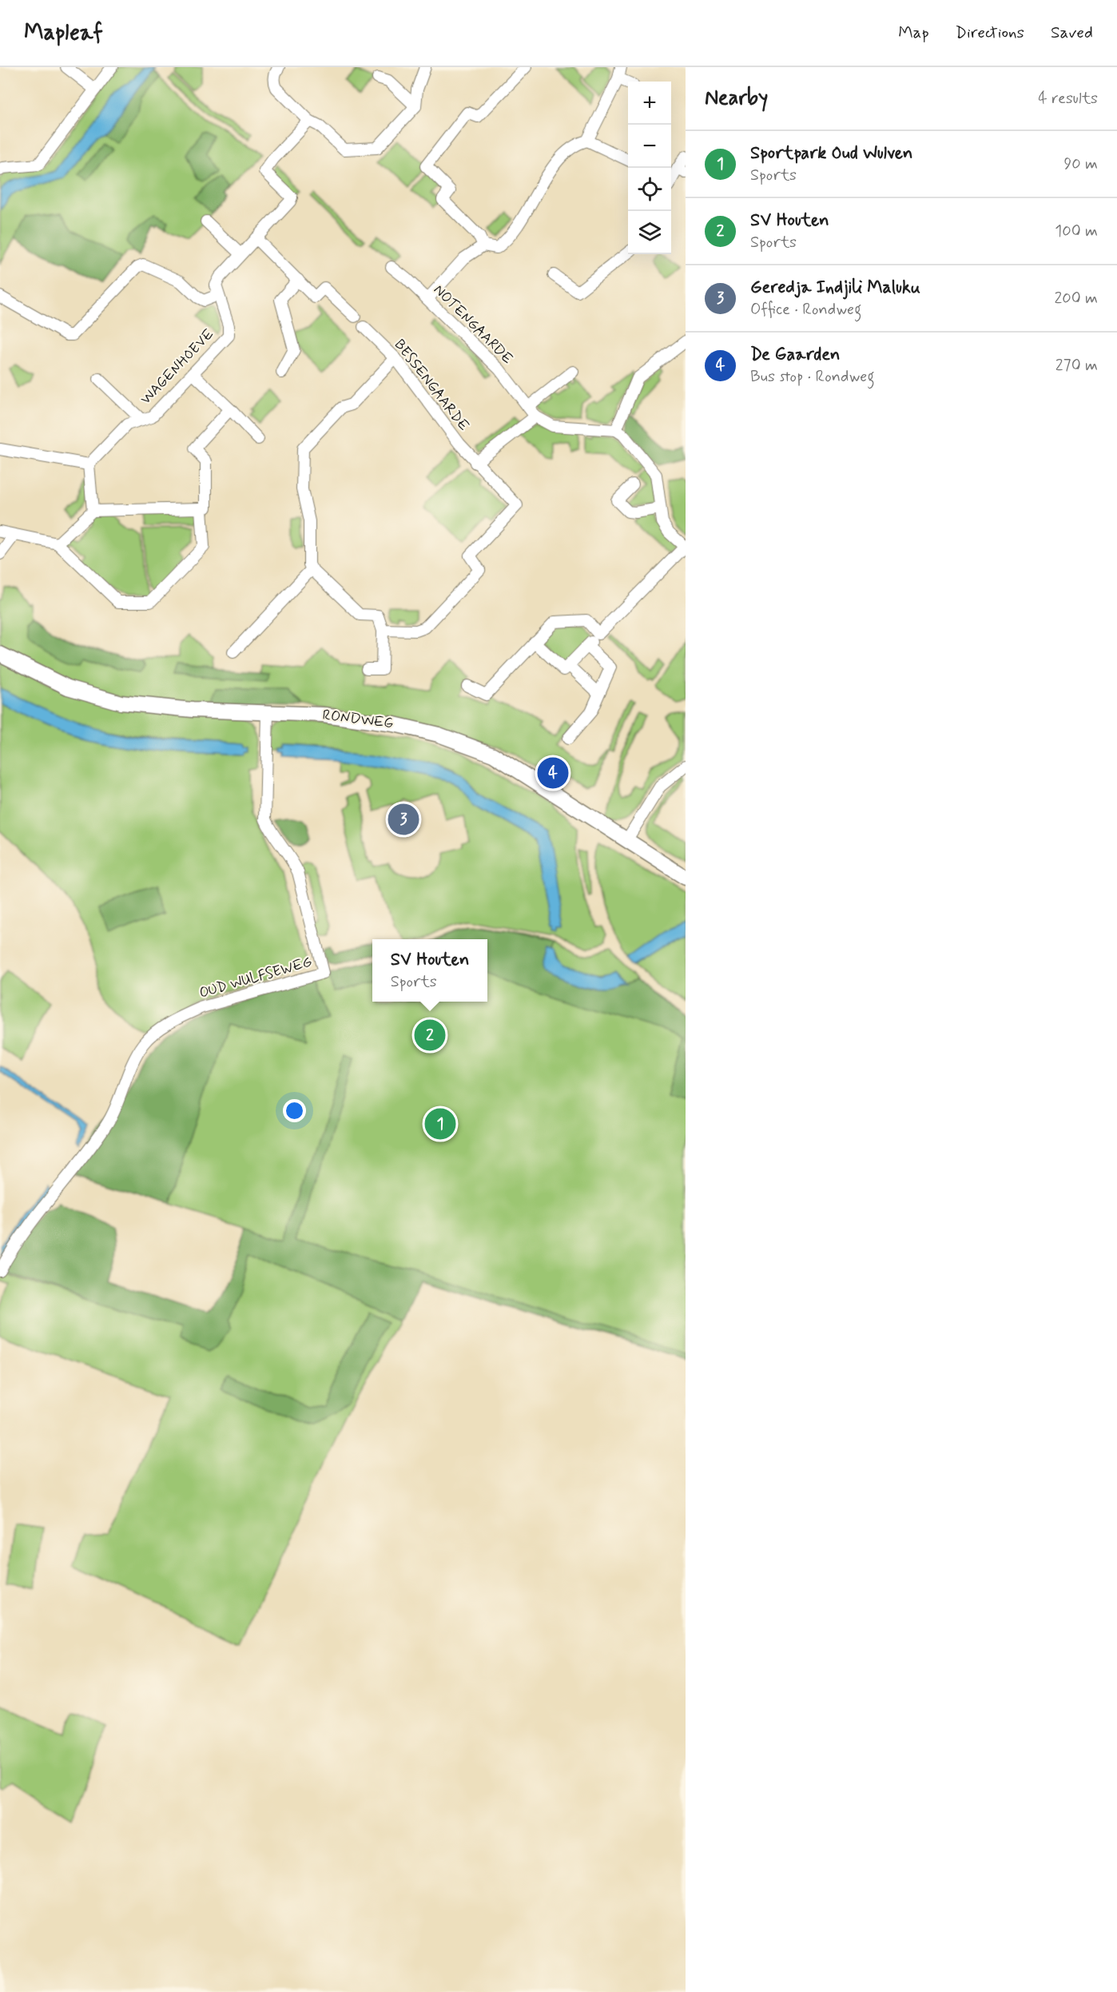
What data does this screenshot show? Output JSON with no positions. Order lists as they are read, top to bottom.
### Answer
{
  "streets": {
    "main road": ["RONDWEG"],
    "street": [
      "NOTENGAARDE",
      "WAGENHOEVE",
      "BESSENGAARDE",
      "OUD WULFSEWEG"
    ]
  },
  "crossings": [
    ["RONDWEG", "OUD WULFSEWEG"]
  ],
  "page": {
    "header": "Mapleaf",
    "nav": ["Map", "Directions", "Saved"],
    "heading": ["Nearby", "4 results"],
    "map_buttons": ["+", "−"],
    "list": [
      {
        "mark": "1",
        "name": "Sportpark Oud Wulven",
        "note": "Sports",
        "value": "90 m"
      },
      {
        "mark": "2",
        "name": "SV Houten",
        "note": "Sports",
        "value": "100 m"
      },
      {
        "mark": "3",
        "name": "Geredja Indjili Maluku",
        "note": "Office · Rondweg",
        "value": "200 m"
      },
      {
        "mark": "4",
        "name": "De Gaarden",
        "note": "Bus stop · Rondweg",
        "value": "270 m"
      }
    ],
    "pins": [
      "4",
      "3",
      "2",
      "1"
    ],
    "popup": ["SV Houten", "Sports"]
  }
}
